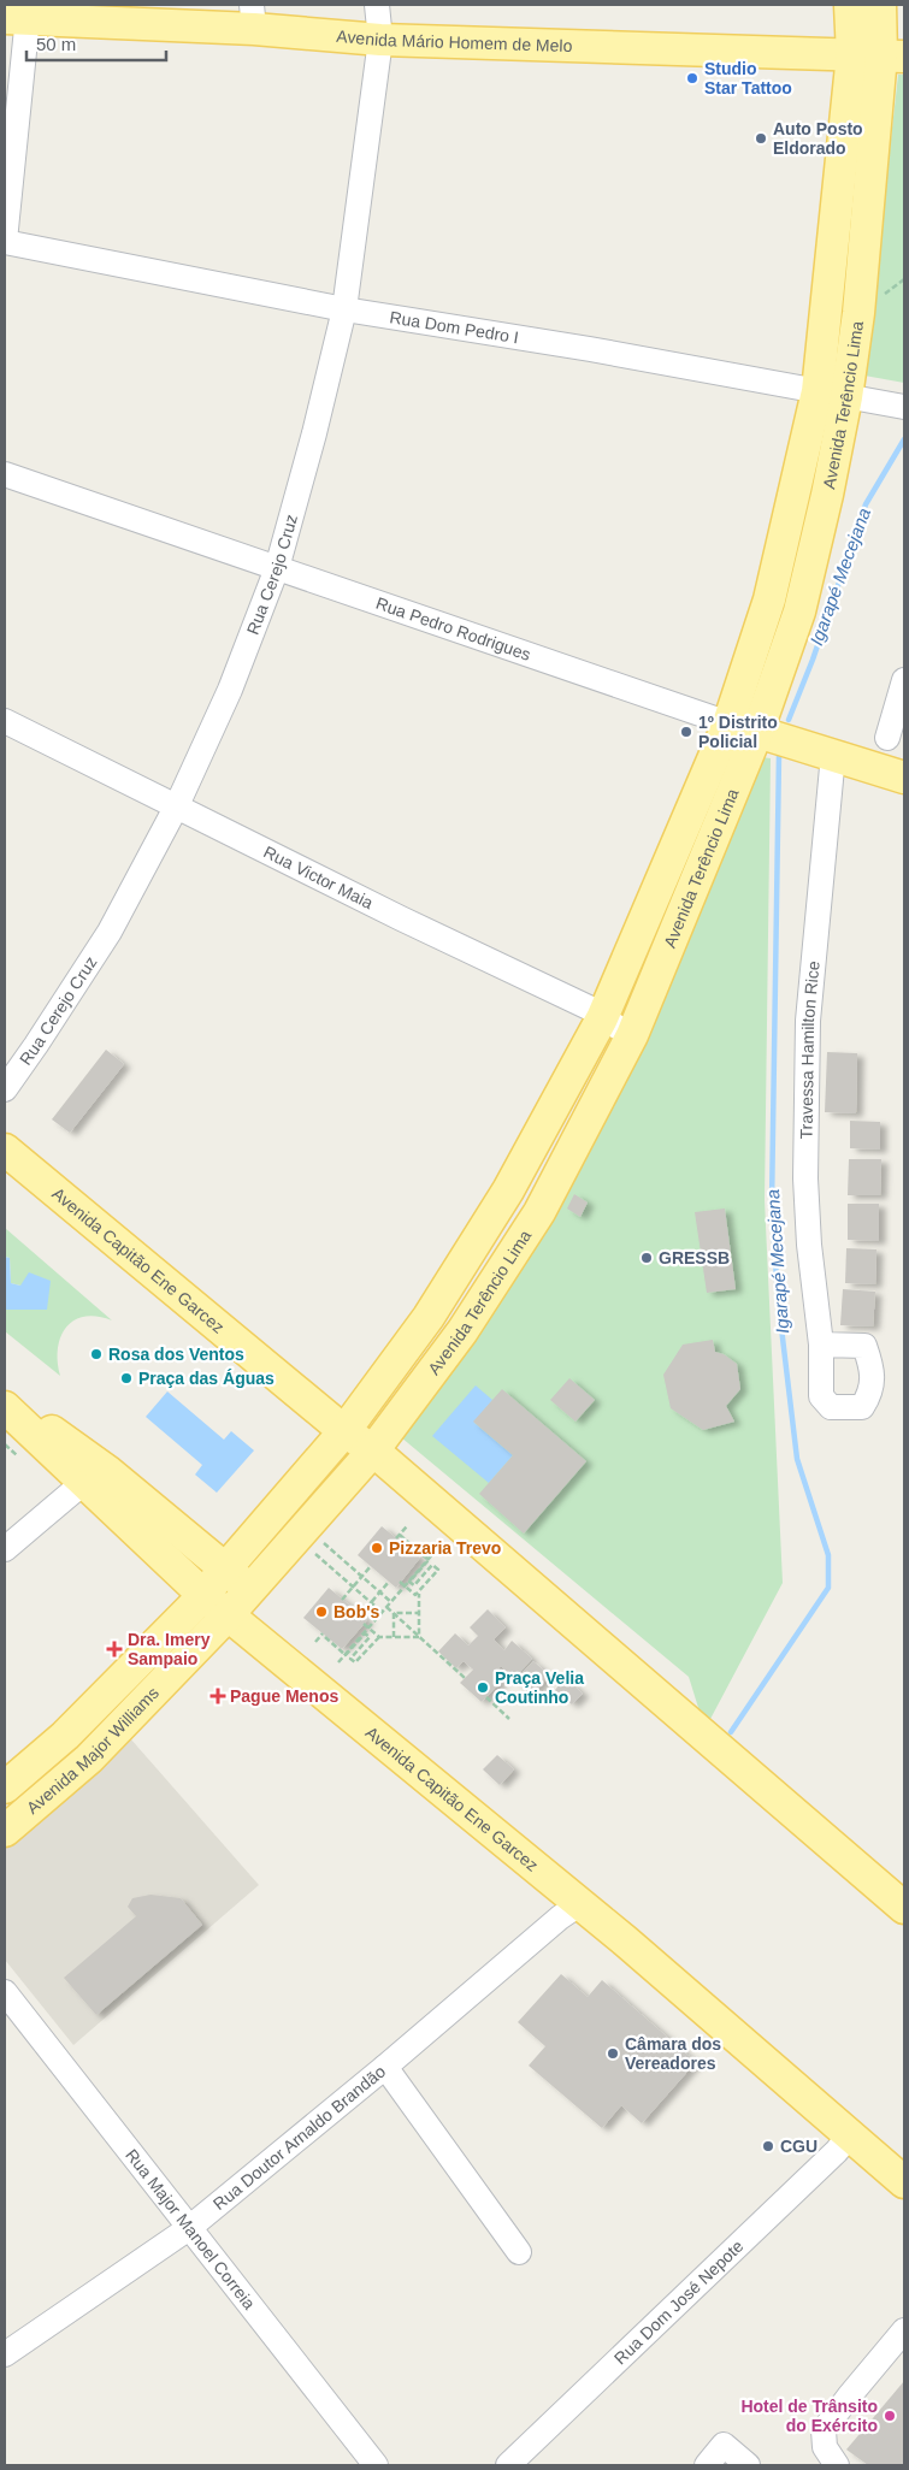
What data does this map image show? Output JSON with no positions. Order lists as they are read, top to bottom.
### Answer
{
  "streets": {
    "main road": [
      "Avenida Mário Homem de Melo",
      "Avenida Terêncio Lima",
      "Rua Pedro Rodrigues",
      "Avenida Capitão Ene Garcez",
      "Avenida Major Williams"
    ],
    "street": [
      "Rua Dom Pedro I",
      "Rua Cerejo Cruz",
      "Rua Victor Maia",
      "Travessa Hamilton Rice",
      "Rua Doutor Arnaldo Brandão",
      "Rua Major Manoel Correia",
      "Rua Dom José Nepote"
    ]
  },
  "crossings": [
    ["Avenida Mário Homem de Melo", "Avenida Terêncio Lima"],
    ["Avenida Mário Homem de Melo", "Rua Cerejo Cruz"],
    ["Rua Dom Pedro I", "Avenida Terêncio Lima"],
    ["Rua Dom Pedro I", "Rua Cerejo Cruz"],
    ["Avenida Terêncio Lima", "Rua Pedro Rodrigues"],
    ["Avenida Terêncio Lima", "Rua Victor Maia"],
    ["Avenida Terêncio Lima", "Avenida Capitão Ene Garcez"],
    ["Avenida Terêncio Lima", "Avenida Major Williams"],
    ["Rua Cerejo Cruz", "Rua Pedro Rodrigues"],
    ["Rua Cerejo Cruz", "Rua Victor Maia"],
    ["Rua Pedro Rodrigues", "Travessa Hamilton Rice"],
    ["Avenida Capitão Ene Garcez", "Avenida Major Williams"],
    ["Avenida Capitão Ene Garcez", "Rua Doutor Arnaldo Brandão"],
    ["Avenida Capitão Ene Garcez", "Rua Dom José Nepote"],
    ["Rua Doutor Arnaldo Brandão", "Rua Major Manoel Correia"]
  ],
  "water": ["Igarapé Mecejana"],
  "places": {
    "other": [
      "Studio Star Tattoo",
      "Auto Posto Eldorado",
      "1º Distrito Policial",
      "GRESSB",
      "Rosa dos Ventos",
      "Praça das Águas",
      "Pizzaria Trevo",
      "Bob's",
      "Praça Velia Coutinho",
      "Câmara dos Vereadores",
      "CGU",
      "Hotel de Trânsito do Exército"
    ],
    "health": ["Dra. Imery Sampaio", "Pague Menos"]
  },
  "scale_bar": "50 m"
}
